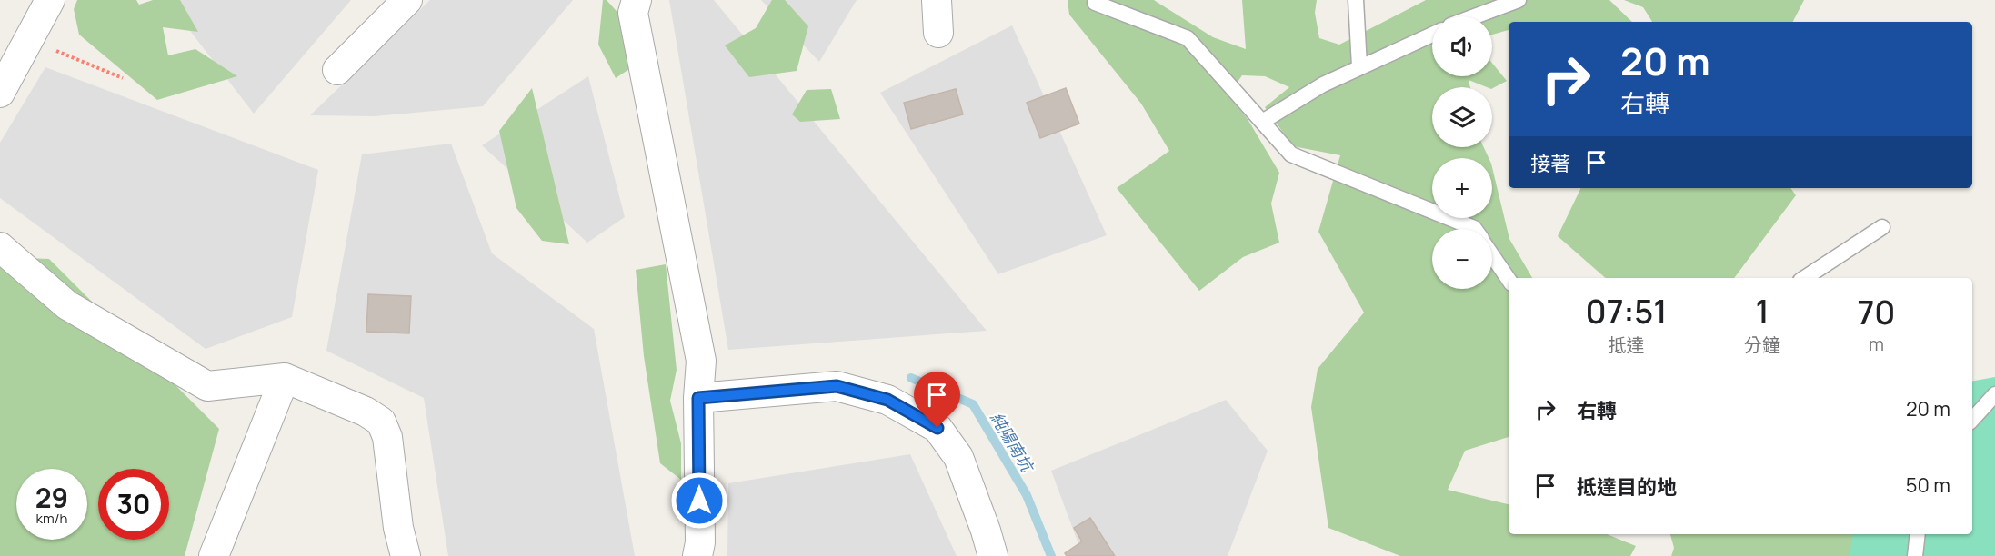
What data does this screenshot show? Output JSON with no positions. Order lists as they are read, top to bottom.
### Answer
{
  "water": ["純陽南坑"],
  "page": {
    "map_buttons": ["+", "−"],
    "turn": ["20 m", "右轉"],
    "then": "接著",
    "eta": [
      "07:51",
      "抵達",
      "1",
      "分鐘",
      "70",
      "m"
    ],
    "list": [
      {
        "name": "右轉",
        "value": "20 m"
      },
      {
        "name": "抵達目的地",
        "value": "50 m"
      }
    ],
    "speed": "29 km/h",
    "limit": "30"
  }
}
